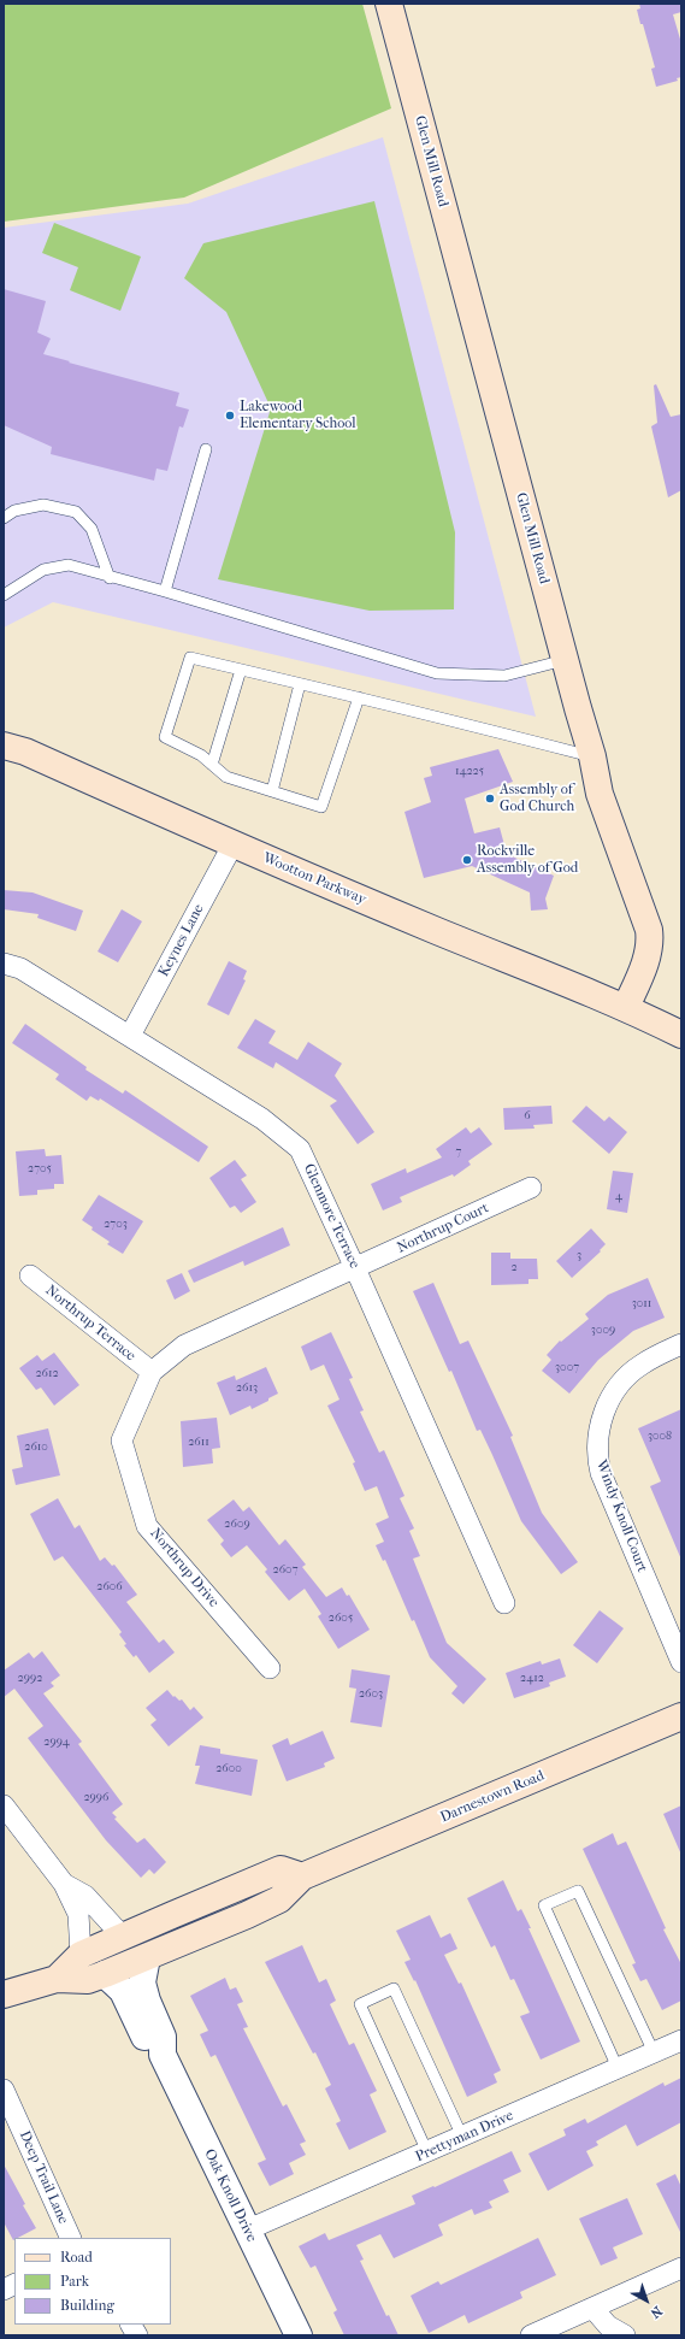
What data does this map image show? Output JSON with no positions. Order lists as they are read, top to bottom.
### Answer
{
  "streets": {
    "main road": ["Glen Mill Road", "Wootton Parkway", "Darnestown Road"],
    "street": [
      "Keynes Lane",
      "Glenmore Terrace",
      "Northrup Court",
      "Northrup Terrace",
      "Windy Knoll Court",
      "Northrup Drive",
      "Prettyman Drive",
      "Deep Trail Lane",
      "Oak Knoll Drive"
    ]
  },
  "crossings": [
    ["Glen Mill Road", "Wootton Parkway"],
    ["Wootton Parkway", "Keynes Lane"],
    ["Keynes Lane", "Glenmore Terrace"],
    ["Glenmore Terrace", "Northrup Court"],
    ["Glenmore Terrace", "Northrup Drive"],
    ["Northrup Court", "Northrup Drive"],
    ["Northrup Terrace", "Northrup Drive"],
    ["Darnestown Road", "Oak Knoll Drive"],
    ["Prettyman Drive", "Oak Knoll Drive"]
  ],
  "places": ["Lakewood Elementary School", "Assembly of God Church", "Rockville Assembly of God"],
  "house_numbers": [
    "14225",
    "6",
    "7",
    "2705",
    "4",
    "2703",
    "3",
    "2",
    "3011",
    "3009",
    "3007",
    "2612",
    "2613",
    "3008",
    "2611",
    "2610",
    "2609",
    "2607",
    "2606",
    "2605",
    "2992",
    "2412",
    "2603",
    "2994",
    "2600",
    "2996"
  ],
  "legend": ["Road", "Park", "Building"],
  "north": "bottom right"
}
